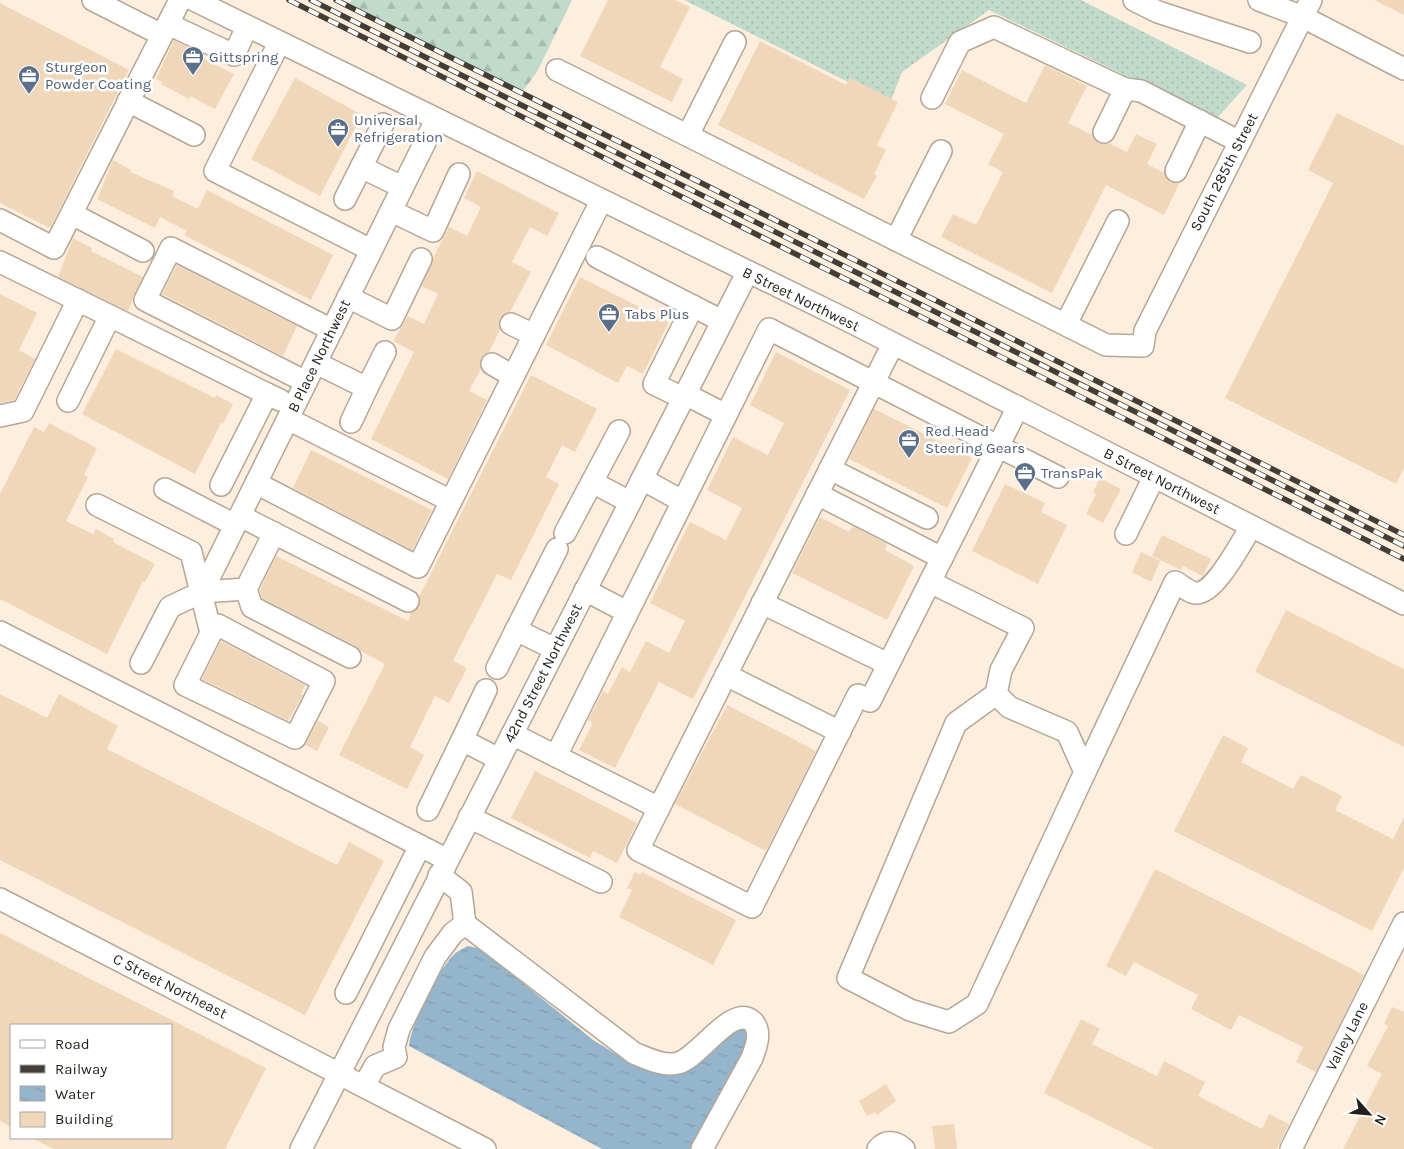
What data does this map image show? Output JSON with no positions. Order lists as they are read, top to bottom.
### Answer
{
  "streets": {
    "street": [
      "South 285th Street",
      "B Street Northwest",
      "B Place Northwest",
      "42nd Street Northwest",
      "C Street Northeast",
      "Valley Lane"
    ]
  },
  "crossings": [
    ["B Street Northwest", "B Place Northwest"],
    ["B Street Northwest", "42nd Street Northwest"],
    ["42nd Street Northwest", "C Street Northeast"]
  ],
  "places": {
    "office": [
      "Gittspring",
      "Sturgeon Powder Coating",
      "Universal Refrigeration",
      "Tabs Plus",
      "Red Head Steering Gears",
      "TransPak"
    ]
  },
  "legend": [
    "Road",
    "Railway",
    "Water",
    "Building"
  ],
  "north": "bottom right"
}
